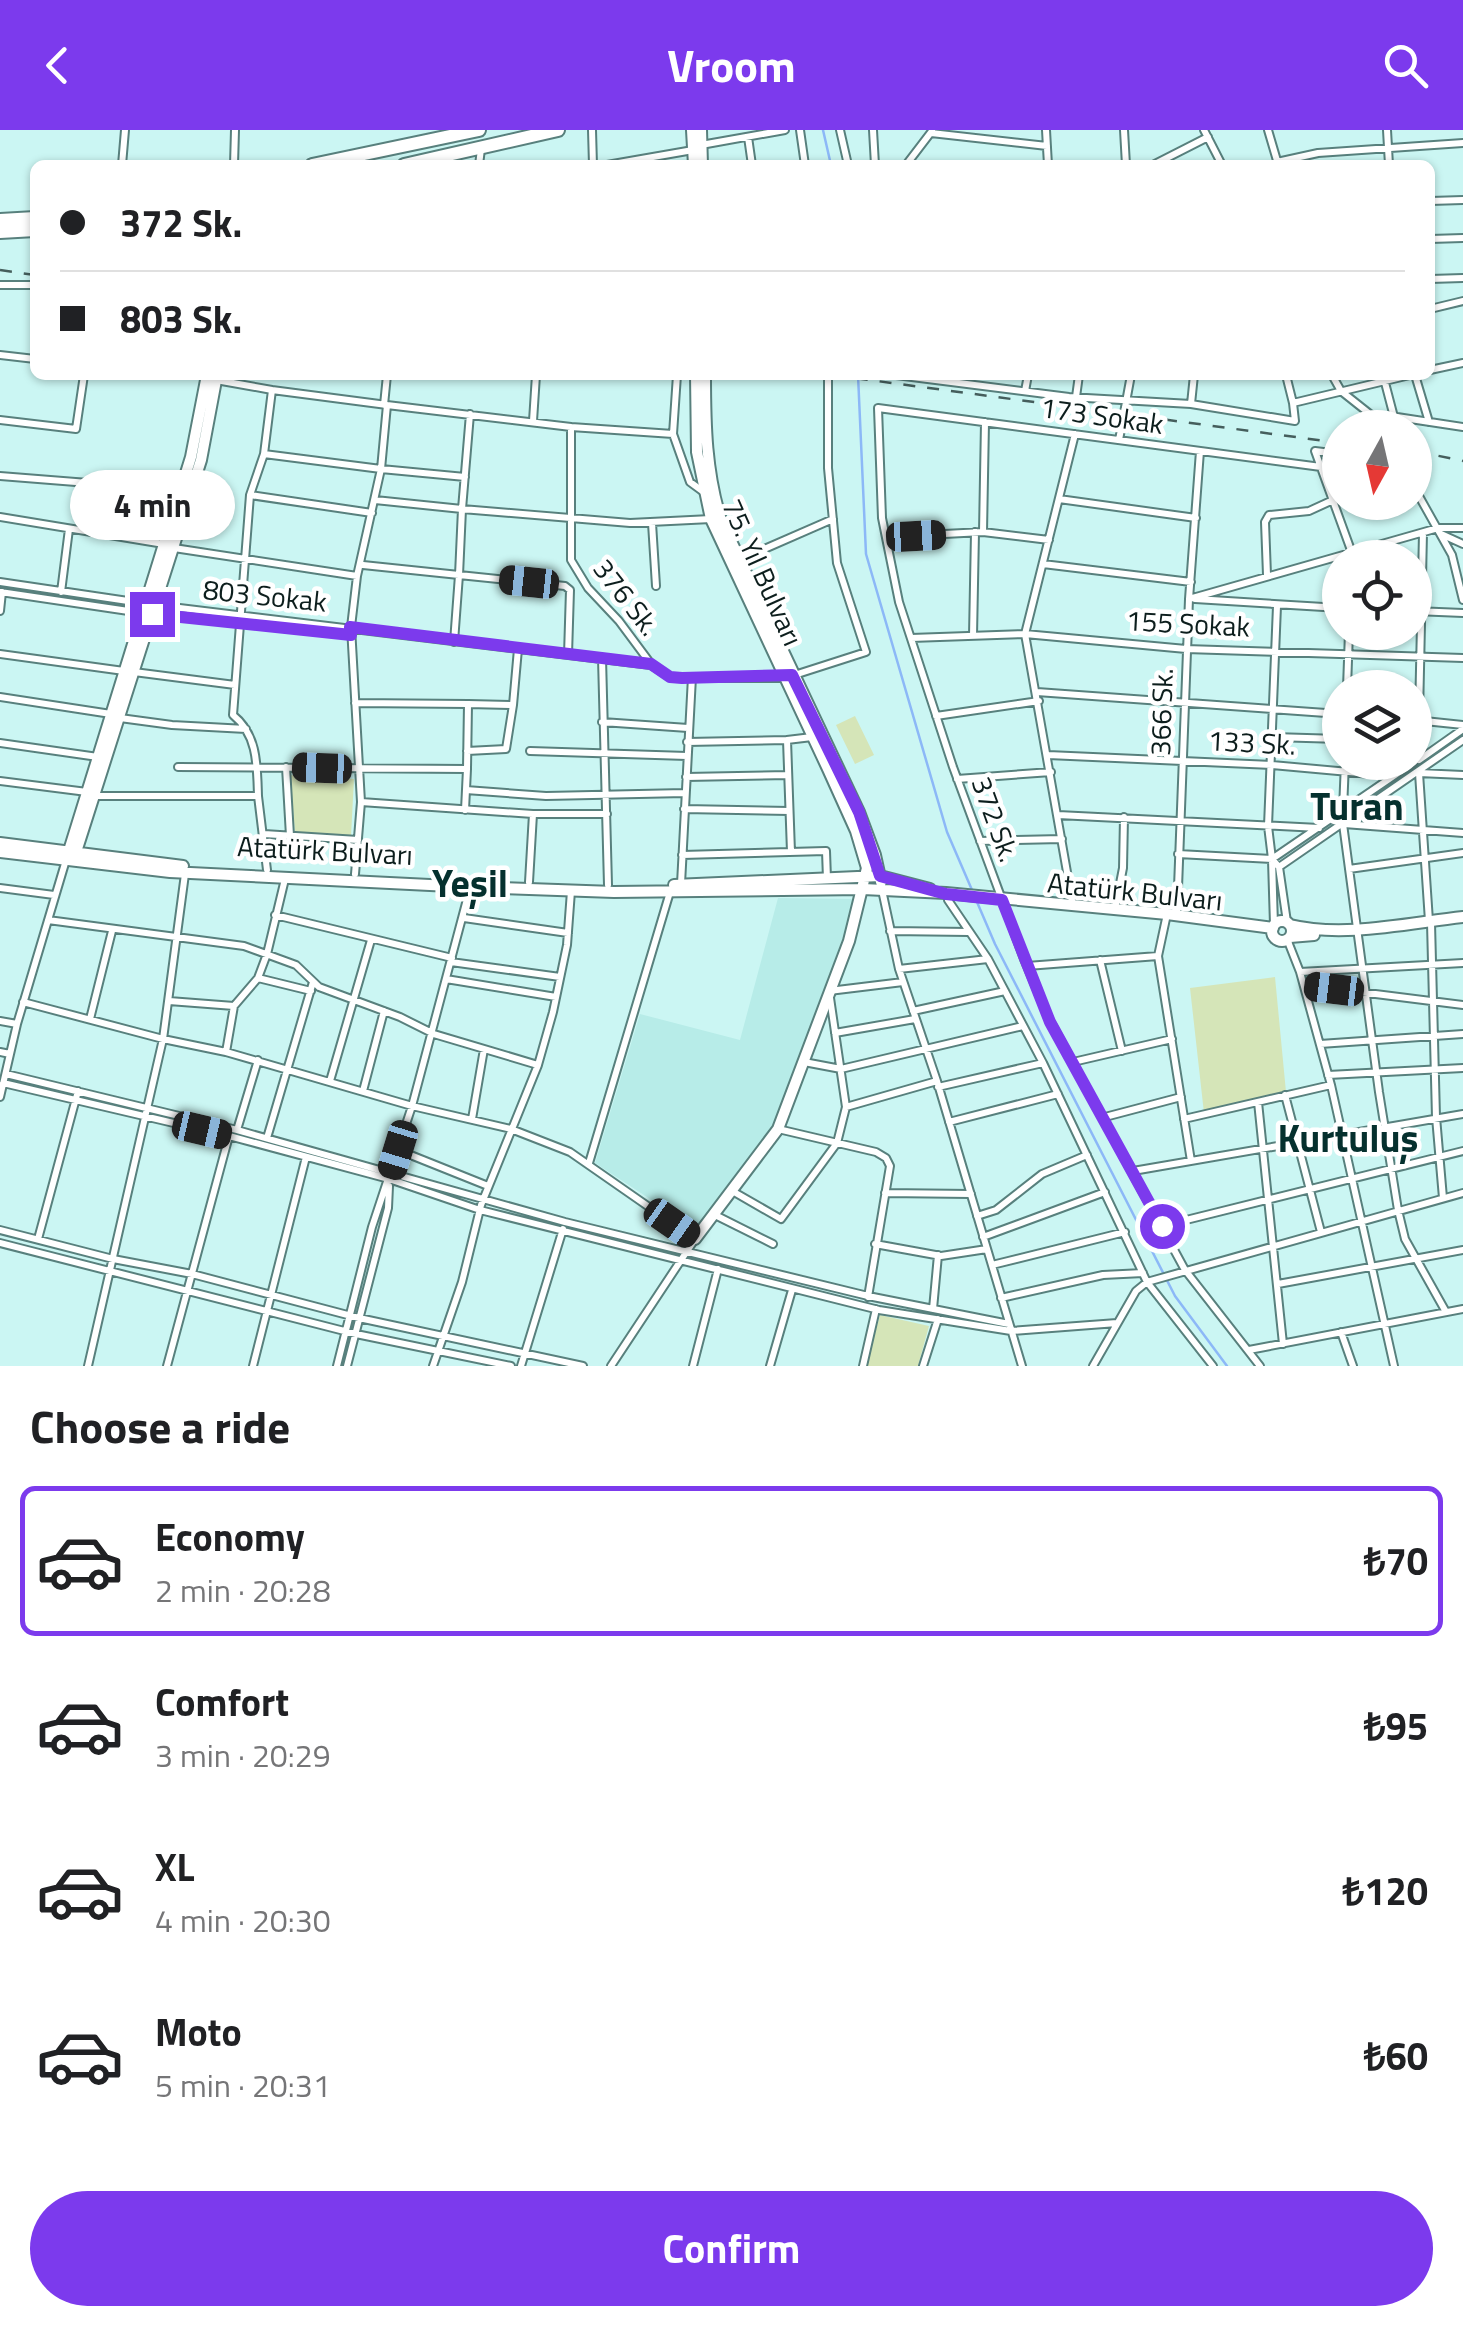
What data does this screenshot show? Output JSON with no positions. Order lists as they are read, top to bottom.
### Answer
{
  "streets": {
    "main road": ["75. Yıl Bulvarı", "Atatürk Bulvarı"],
    "street": [
      "173 Sokak",
      "803 Sokak",
      "376 Sk.",
      "155 Sokak",
      "366 Sk.",
      "133 Sk.",
      "372 Sk."
    ]
  },
  "crossings": [
    ["173 Sokak", "366 Sk."],
    ["173 Sokak", "372 Sk."],
    ["75. Yıl Bulvarı", "803 Sokak"],
    ["75. Yıl Bulvarı", "Atatürk Bulvarı"],
    ["803 Sokak", "376 Sk."],
    ["155 Sokak", "366 Sk."],
    ["155 Sokak", "372 Sk."],
    ["366 Sk.", "133 Sk."],
    ["366 Sk.", "Atatürk Bulvarı"],
    ["372 Sk.", "Atatürk Bulvarı"]
  ],
  "districts": ["Turan", "Yeşil", "Kurtuluş"],
  "north": "bottom",
  "page": {
    "header": "Vroom",
    "banner": ["372 Sk.", "803 Sk."],
    "bubble": "4 min",
    "heading": "Choose a ride",
    "list": [
      {
        "name": "Economy",
        "note": "2 min · 20:28",
        "value": "₺70"
      },
      {
        "name": "Comfort",
        "note": "3 min · 20:29",
        "value": "₺95"
      },
      {
        "name": "XL",
        "note": "4 min · 20:30",
        "value": "₺120"
      },
      {
        "name": "Moto",
        "note": "5 min · 20:31",
        "value": "₺60"
      }
    ],
    "buttons": "Confirm"
  }
}
